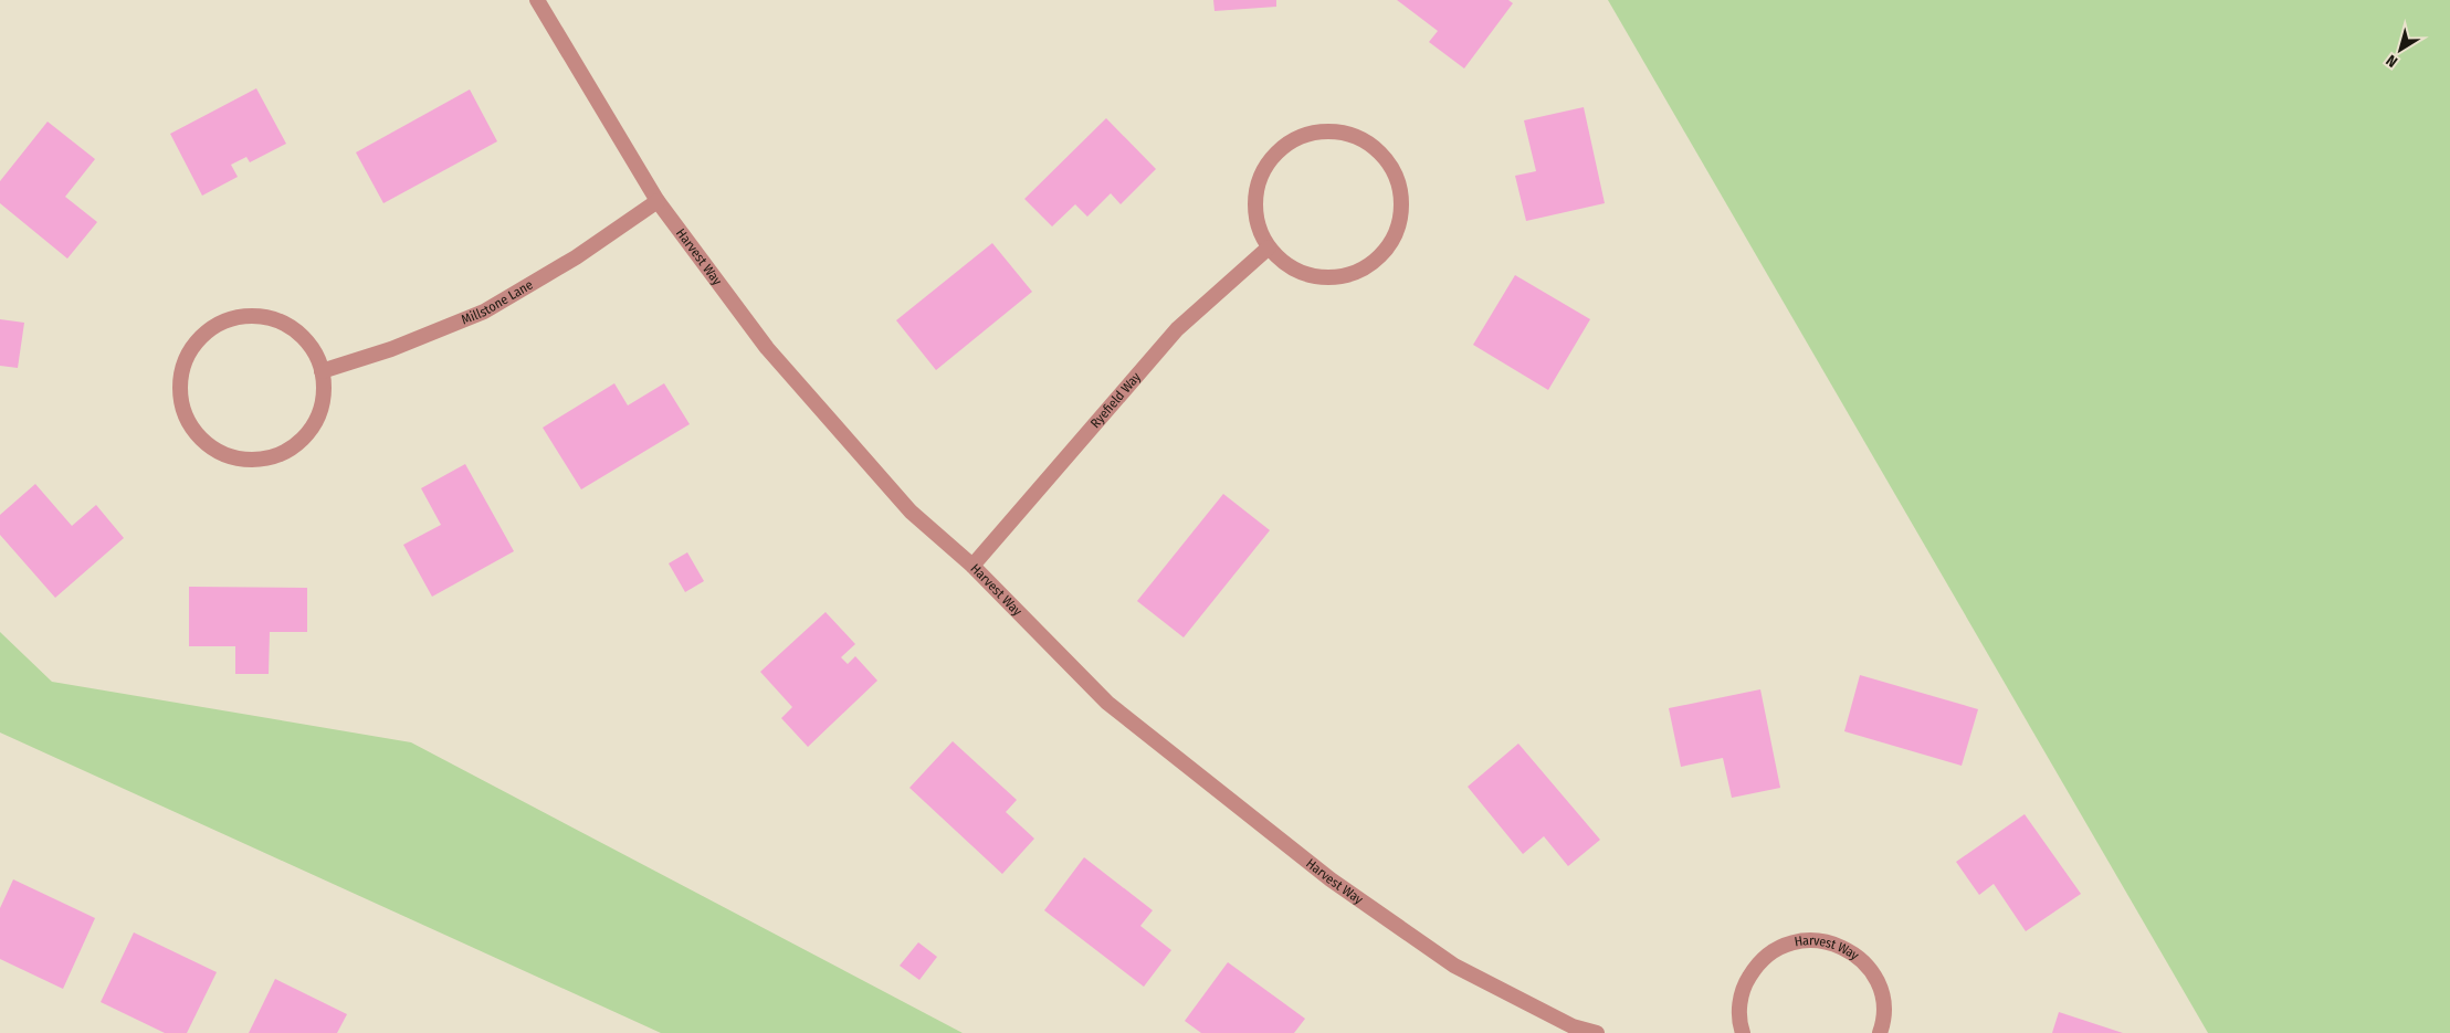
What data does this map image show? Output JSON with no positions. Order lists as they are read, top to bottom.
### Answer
{
  "streets": {
    "street": ["Harvest Way", "Millstone Lane", "Ryefield Way"]
  },
  "crossings": [
    ["Harvest Way", "Millstone Lane"],
    ["Harvest Way", "Ryefield Way"]
  ],
  "north": "bottom left"
}
